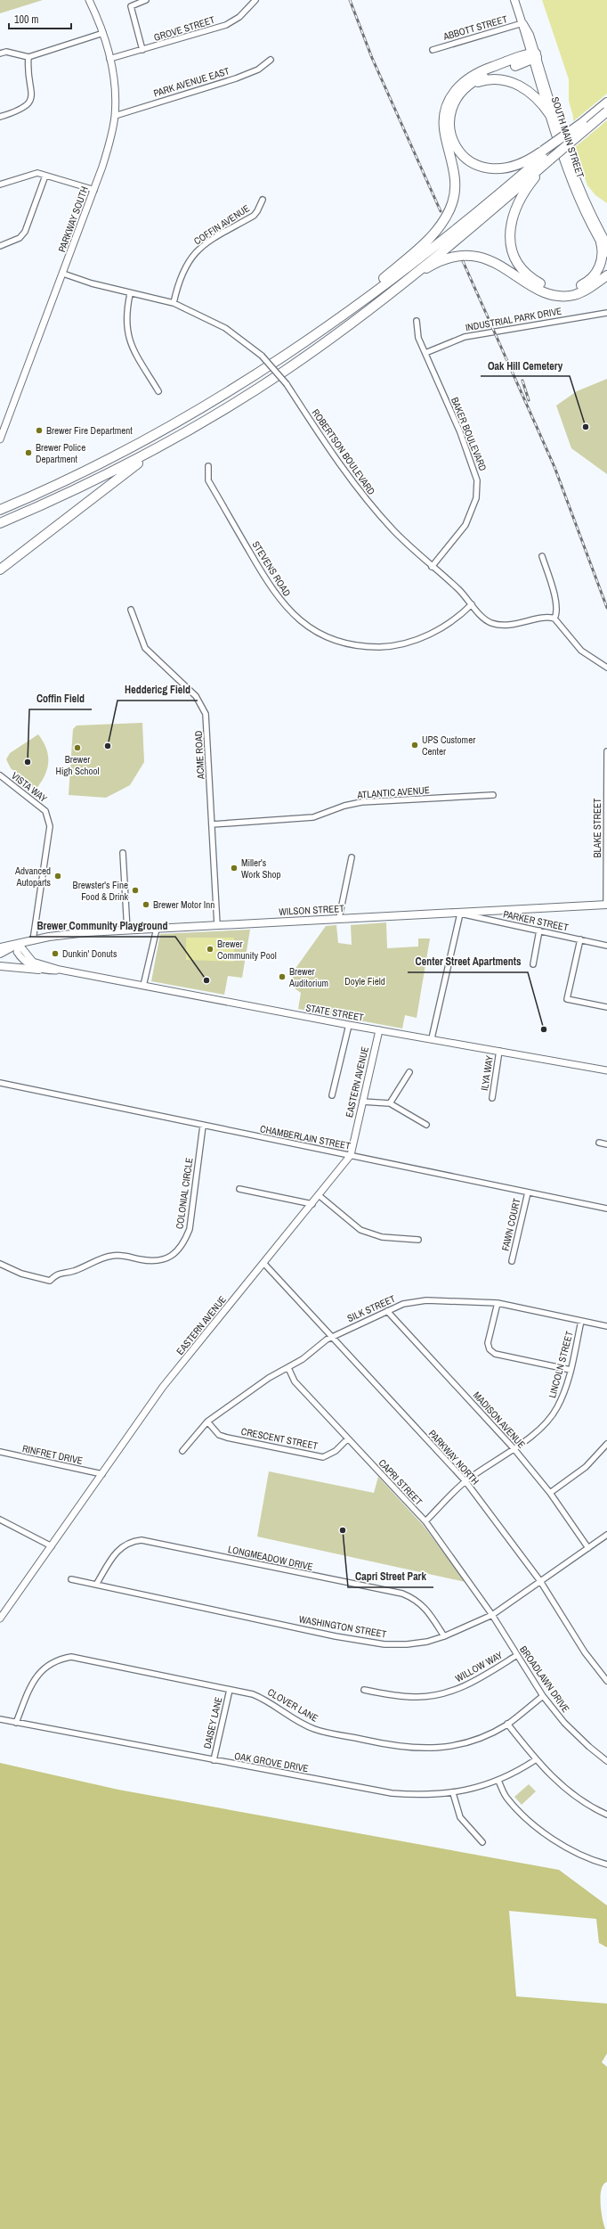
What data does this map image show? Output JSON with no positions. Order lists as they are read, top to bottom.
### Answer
{
  "streets": {
    "main road": [
      "SOUTH MAIN STREET",
      "PARKWAY SOUTH",
      "WILSON STREET",
      "STATE STREET",
      "EASTERN AVENUE"
    ],
    "street": [
      "ABBOTT STREET",
      "GROVE STREET",
      "PARK AVENUE EAST",
      "COFFIN AVENUE",
      "INDUSTRIAL PARK DRIVE",
      "BAKER BOULEVARD",
      "ROBERTSON BOULEVARD",
      "STEVENS ROAD",
      "ACME ROAD",
      "VISTA WAY",
      "ATLANTIC AVENUE",
      "BLAKE STREET",
      "PARKER STREET",
      "ILYA WAY",
      "CHAMBERLAIN STREET",
      "COLONIAL CIRCLE",
      "FAWN COURT",
      "SILK STREET",
      "LINCOLN STREET",
      "MADISON AVENUE",
      "CRESCENT STREET",
      "RINFRET DRIVE",
      "PARKWAY NORTH",
      "CAPRI STREET",
      "LONGMEADOW DRIVE",
      "WASHINGTON STREET",
      "WILLOW WAY",
      "BROADLAWN DRIVE",
      "CLOVER LANE",
      "DAISEY LANE",
      "OAK GROVE DRIVE"
    ]
  },
  "crossings": [
    ["ABBOTT STREET", "SOUTH MAIN STREET"],
    ["GROVE STREET", "PARKWAY SOUTH"],
    ["PARK AVENUE EAST", "PARKWAY SOUTH"],
    ["PARKWAY SOUTH", "ROBERTSON BOULEVARD"],
    ["COFFIN AVENUE", "ROBERTSON BOULEVARD"],
    ["INDUSTRIAL PARK DRIVE", "BAKER BOULEVARD"],
    ["BAKER BOULEVARD", "ROBERTSON BOULEVARD"],
    ["ROBERTSON BOULEVARD", "STEVENS ROAD"],
    ["ACME ROAD", "ATLANTIC AVENUE"],
    ["ACME ROAD", "WILSON STREET"],
    ["VISTA WAY", "WILSON STREET"],
    ["BLAKE STREET", "WILSON STREET"],
    ["WILSON STREET", "PARKER STREET"],
    ["WILSON STREET", "STATE STREET"],
    ["STATE STREET", "ILYA WAY"],
    ["STATE STREET", "EASTERN AVENUE"],
    ["EASTERN AVENUE", "CHAMBERLAIN STREET"],
    ["EASTERN AVENUE", "RINFRET DRIVE"],
    ["EASTERN AVENUE", "PARKWAY NORTH"],
    ["CHAMBERLAIN STREET", "COLONIAL CIRCLE"],
    ["CHAMBERLAIN STREET", "FAWN COURT"],
    ["SILK STREET", "LINCOLN STREET"],
    ["SILK STREET", "MADISON AVENUE"],
    ["SILK STREET", "CRESCENT STREET"],
    ["SILK STREET", "PARKWAY NORTH"],
    ["SILK STREET", "CAPRI STREET"],
    ["LINCOLN STREET", "MADISON AVENUE"],
    ["LINCOLN STREET", "PARKWAY NORTH"],
    ["LINCOLN STREET", "CAPRI STREET"],
    ["MADISON AVENUE", "WASHINGTON STREET"],
    ["CRESCENT STREET", "CAPRI STREET"],
    ["PARKWAY NORTH", "WASHINGTON STREET"],
    ["CAPRI STREET", "WASHINGTON STREET"],
    ["CAPRI STREET", "BROADLAWN DRIVE"],
    ["LONGMEADOW DRIVE", "WASHINGTON STREET"],
    ["WASHINGTON STREET", "BROADLAWN DRIVE"],
    ["WILLOW WAY", "BROADLAWN DRIVE"],
    ["BROADLAWN DRIVE", "CLOVER LANE"],
    ["CLOVER LANE", "DAISEY LANE"],
    ["CLOVER LANE", "OAK GROVE DRIVE"],
    ["DAISEY LANE", "OAK GROVE DRIVE"]
  ],
  "parks": ["Doyle Field"],
  "places": [
    "Oak Hill Cemetery",
    "Brewer Fire Department",
    "Brewer Police Department",
    "UPS Customer Center",
    "Heddericg Field",
    "Brewer High School",
    "Coffin Field",
    "Miller's Work Shop",
    "Advanced Autoparts",
    "Brewster's Fine Food & Drink",
    "Brewer Motor Inn",
    "Brewer Community Pool",
    "Dunkin' Donuts",
    "Brewer Auditorium",
    "Brewer Community Playground",
    "Center Street Apartments",
    "Capri Street Park"
  ],
  "scale_bar": "100 m"
}
